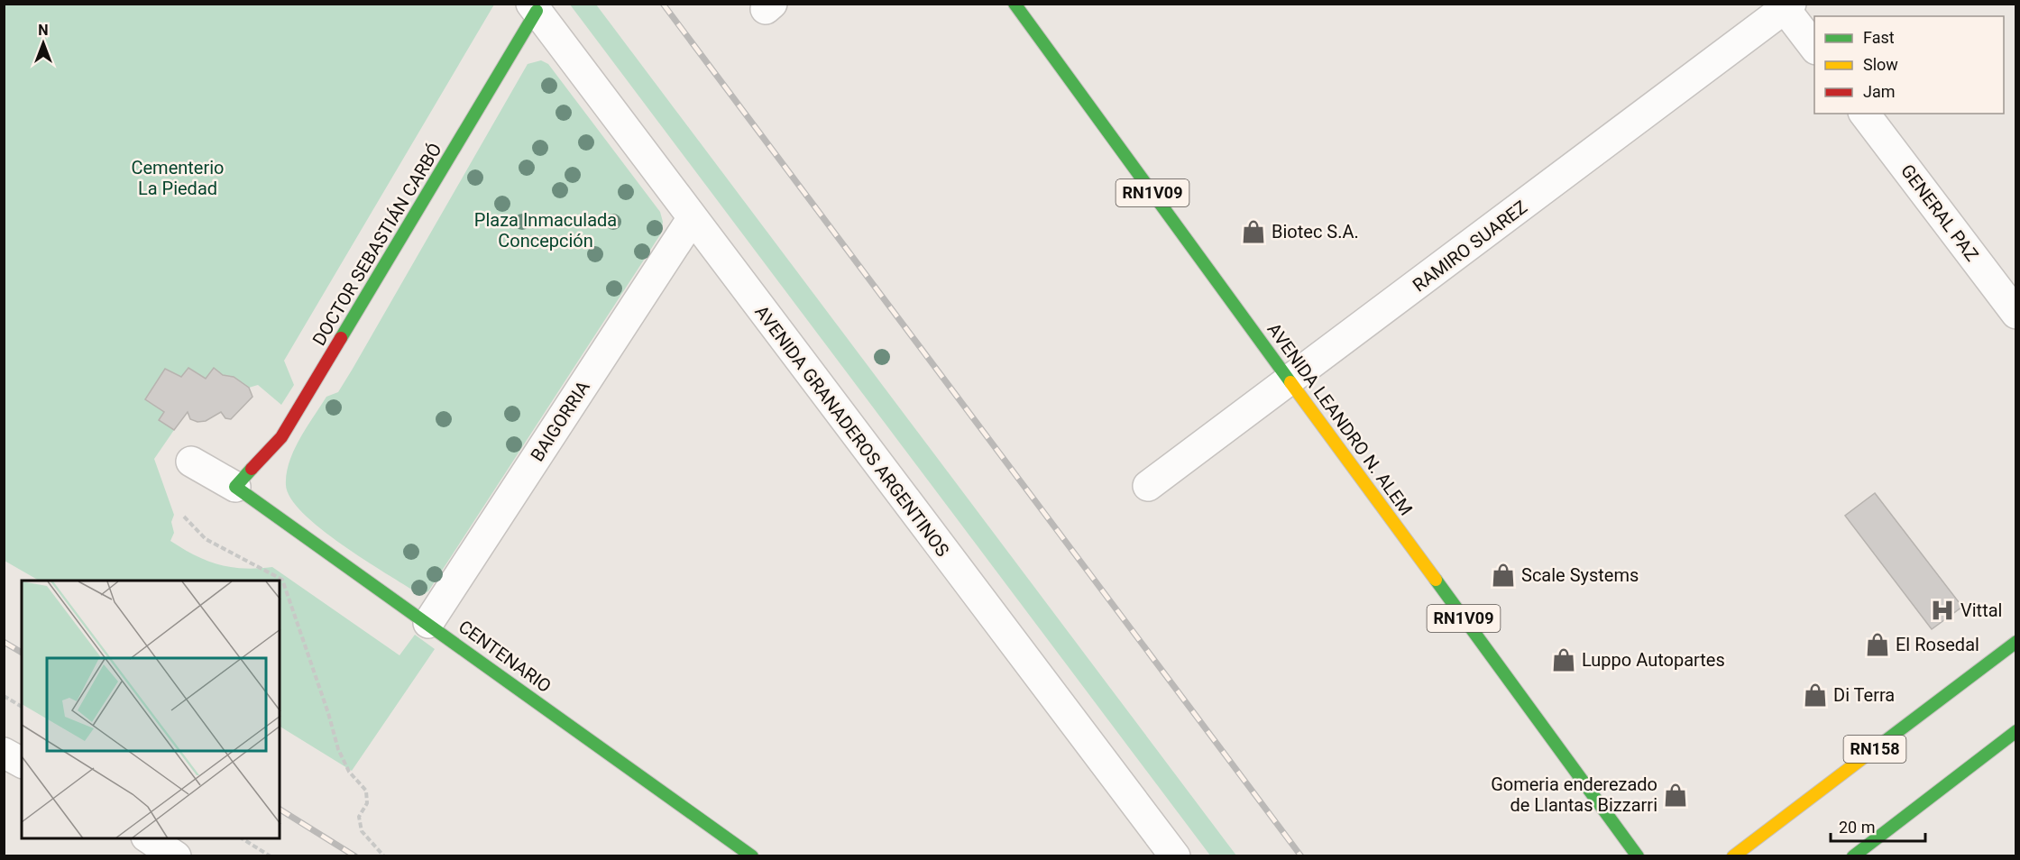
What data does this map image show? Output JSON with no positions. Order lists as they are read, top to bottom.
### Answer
{
  "streets": {
    "main road": [
      "RN1V09",
      "DOCTOR SEBASTIÁN CARBÓ",
      "AVENIDA LEANDRO N. ALEM",
      "CENTENARIO",
      "RN158"
    ],
    "street": [
      "GENERAL PAZ",
      "RAMIRO SUAREZ",
      "BAIGORRIA",
      "AVENIDA GRANADEROS ARGENTINOS"
    ]
  },
  "crossings": [
    ["DOCTOR SEBASTIÁN CARBÓ", "AVENIDA GRANADEROS ARGENTINOS"],
    ["DOCTOR SEBASTIÁN CARBÓ", "CENTENARIO"],
    ["RAMIRO SUAREZ", "AVENIDA LEANDRO N. ALEM"],
    ["BAIGORRIA", "AVENIDA GRANADEROS ARGENTINOS"],
    ["BAIGORRIA", "CENTENARIO"]
  ],
  "parks": ["Cementerio La Piedad", "Plaza Inmaculada Concepción"],
  "places": {
    "shop": [
      "Biotec S.A.",
      "Scale Systems",
      "El Rosedal",
      "Luppo Autopartes",
      "Di Terra",
      "Gomeria enderezado de Llantas Bizzarri"
    ],
    "hospital": ["Vittal"]
  },
  "legend": ["Fast", "Slow", "Jam"],
  "scale_bar": "20 m",
  "north": "top"
}
